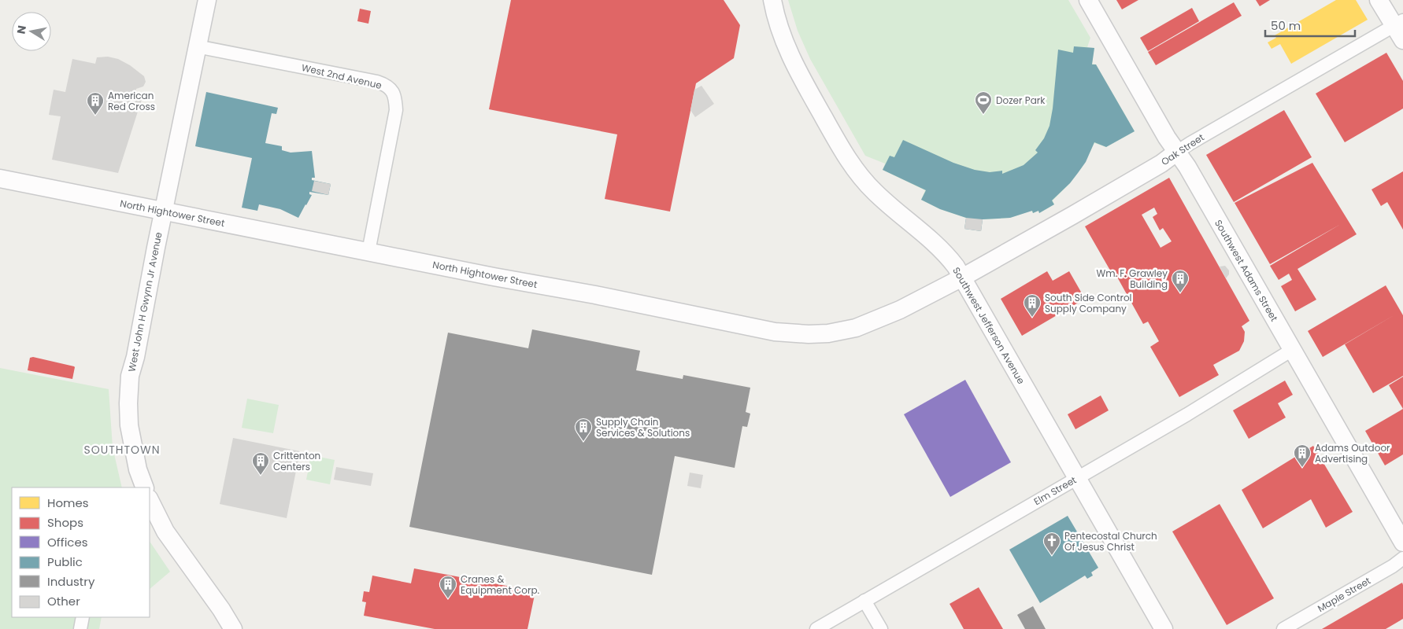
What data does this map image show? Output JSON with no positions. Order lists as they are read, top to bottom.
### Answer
{
  "streets": {
    "street": [
      "West 2nd Avenue",
      "Oak Street",
      "North Hightower Street",
      "Southwest Adams Street",
      "West John H Gwynn Jr Avenue",
      "Southwest Jefferson Avenue",
      "Elm Street",
      "Maple Street"
    ]
  },
  "crossings": [
    ["West 2nd Avenue", "North Hightower Street"],
    ["West 2nd Avenue", "West John H Gwynn Jr Avenue"],
    ["Oak Street", "North Hightower Street"],
    ["Oak Street", "Southwest Adams Street"],
    ["Oak Street", "Southwest Jefferson Avenue"],
    ["North Hightower Street", "West John H Gwynn Jr Avenue"],
    ["North Hightower Street", "Southwest Jefferson Avenue"],
    ["Southwest Adams Street", "Elm Street"],
    ["Southwest Jefferson Avenue", "Elm Street"]
  ],
  "districts": ["SOUTHTOWN"],
  "places": {
    "sports": ["Dozer Park"],
    "building": [
      "American Red Cross",
      "Wm. F. Grawley Building",
      "South Side Control Supply Company",
      "Supply Chain Services & Solutions",
      "Adams Outdoor Advertising",
      "Crittenton Centers",
      "Cranes & Equipment Corp."
    ],
    "church": ["Pentecostal Church Of Jesus Christ"]
  },
  "legend": [
    "Homes",
    "Shops",
    "Offices",
    "Public",
    "Industry",
    "Other"
  ],
  "scale_bar": "50 m",
  "north": "left"
}
